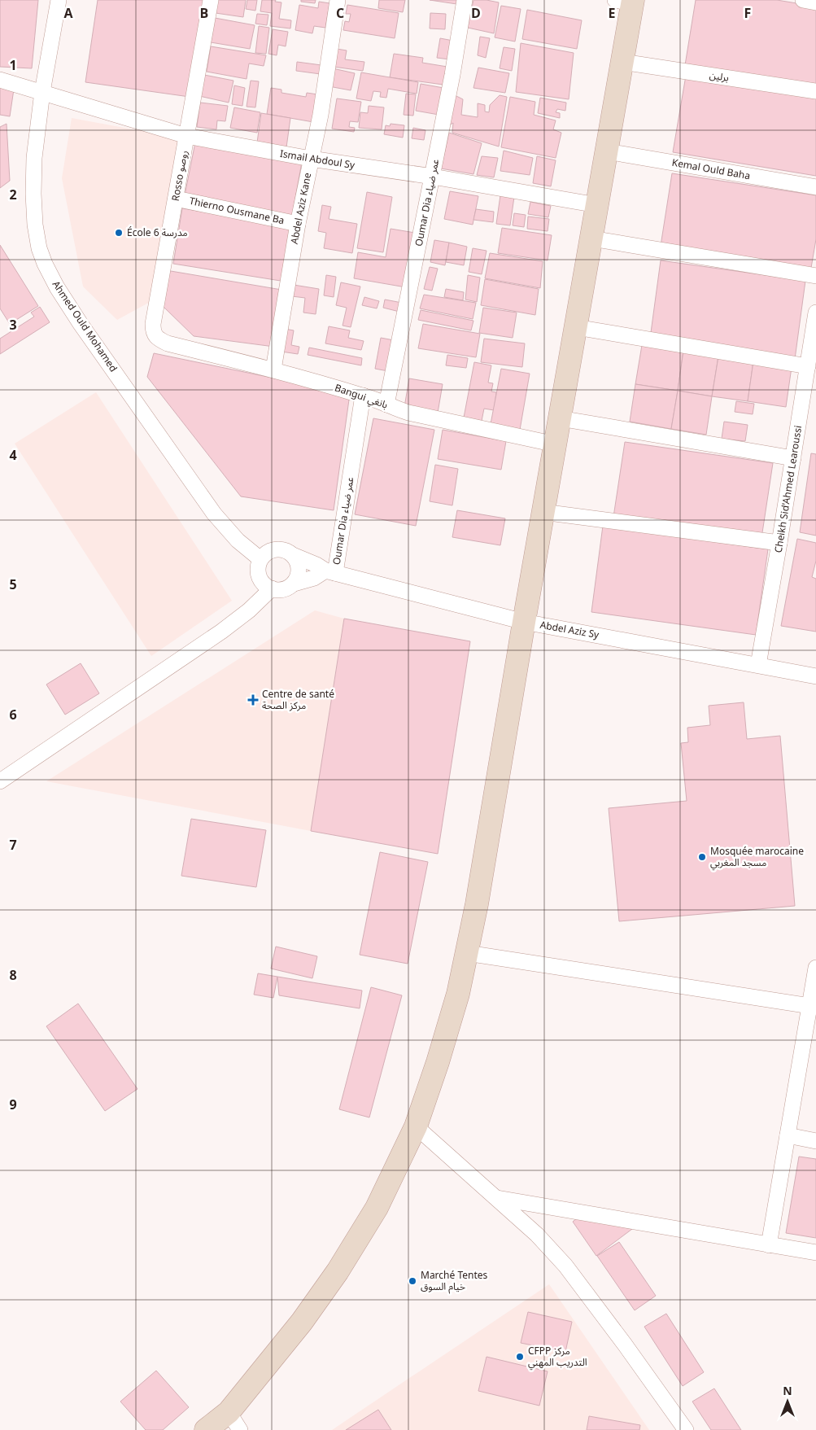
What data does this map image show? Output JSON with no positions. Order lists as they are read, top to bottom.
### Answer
{
  "streets": {
    "street": [
      "برلين",
      "Ismail Abdoul Sy",
      "Kemal Ould Baha",
      "Rosso روصو",
      "Oumar Dia عمر ضياء",
      "Abdel Aziz Kane",
      "Thierno Ousmane Ba",
      "Ahmed Ould Mohamed",
      "Bangui بانغي",
      "Cheikh Sid'Ahmed Learoussi",
      "Abdel Aziz Sy"
    ]
  },
  "crossings": [
    ["Ismail Abdoul Sy", "Rosso روصو"],
    ["Ismail Abdoul Sy", "Oumar Dia عمر ضياء"],
    ["Ismail Abdoul Sy", "Abdel Aziz Kane"],
    ["Ismail Abdoul Sy", "Ahmed Ould Mohamed"],
    ["Rosso روصو", "Thierno Ousmane Ba"],
    ["Rosso روصو", "Bangui بانغي"],
    ["Oumar Dia عمر ضياء", "Bangui بانغي"],
    ["Oumar Dia عمر ضياء", "Abdel Aziz Sy"],
    ["Abdel Aziz Kane", "Thierno Ousmane Ba"],
    ["Abdel Aziz Kane", "Bangui بانغي"],
    ["Ahmed Ould Mohamed", "Abdel Aziz Sy"],
    ["Cheikh Sid'Ahmed Learoussi", "Abdel Aziz Sy"]
  ],
  "places": {
    "other": [
      "École 6 مدرسة",
      "Mosquée marocaine مسجد المغربي",
      "Marché Tentes خيام السوق",
      "CFPP مركز التدريب المهني"
    ],
    "health": ["Centre de santé مركز الصحة"]
  },
  "north": "top",
  "grid": {
    "columns": [
      "A",
      "B",
      "C",
      "D",
      "E",
      "F"
    ],
    "rows": [
      "1",
      "2",
      "3",
      "4",
      "5",
      "6",
      "7",
      "8",
      "9"
    ]
  }
}
